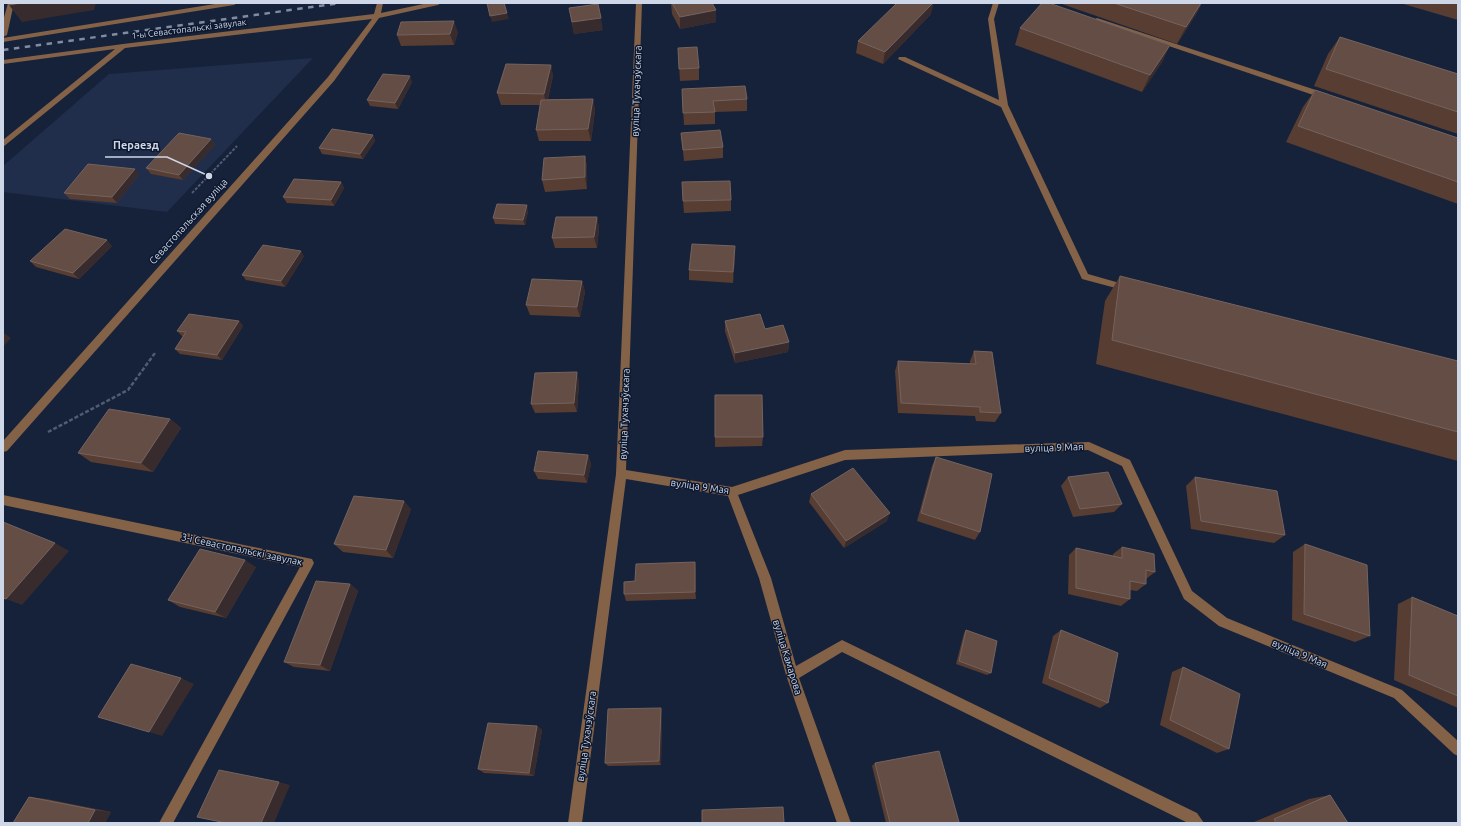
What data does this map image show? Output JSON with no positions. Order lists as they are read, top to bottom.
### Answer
{
  "streets": {
    "street": [
      "1-ы Севастопальскі завулак",
      "вуліца Тухачэўскага",
      "Севастопальская вуліца",
      "вуліца 9 Мая",
      "3-і Севастопальскі завулак",
      "вуліца Камарова"
    ]
  },
  "crossings": [
    ["1-ы Севастопальскі завулак", "Севастопальская вуліца"],
    ["вуліца Тухачэўскага", "вуліца 9 Мая"],
    ["вуліца 9 Мая", "вуліца Камарова"]
  ],
  "places": ["Пераезд"]
}
